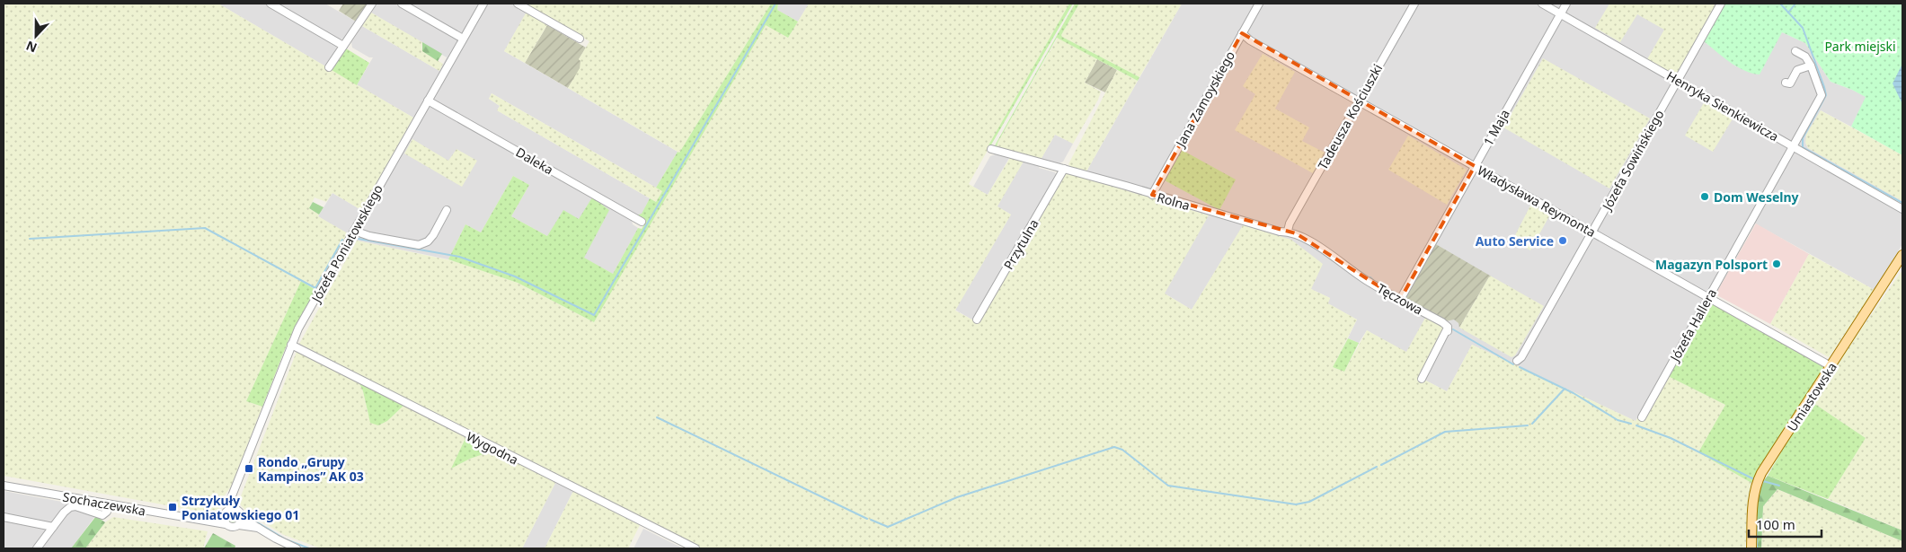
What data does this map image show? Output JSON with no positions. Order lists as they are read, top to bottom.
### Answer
{
  "streets": {
    "main road": ["Umiastowska"],
    "street": [
      "Jana Zamoyskiego",
      "Henryka Sienkiewicza",
      "Tadeusza Kościuszki",
      "1 Maja",
      "Józefa Sowińskiego",
      "Daleka",
      "Rolna",
      "Władysława Reymonta",
      "Józefa Poniatowskiego",
      "Przytulna",
      "Tęczowa",
      "Józefa Hallera",
      "Wygodna",
      "Sochaczewska"
    ]
  },
  "crossings": [
    ["Jana Zamoyskiego", "Rolna"],
    ["Jana Zamoyskiego", "Władysława Reymonta"],
    ["Henryka Sienkiewicza", "1 Maja"],
    ["Henryka Sienkiewicza", "Józefa Sowińskiego"],
    ["Henryka Sienkiewicza", "Józefa Hallera"],
    ["Tadeusza Kościuszki", "Rolna"],
    ["Tadeusza Kościuszki", "Władysława Reymonta"],
    ["1 Maja", "Władysława Reymonta"],
    ["1 Maja", "Tęczowa"],
    ["Józefa Sowińskiego", "Władysława Reymonta"],
    ["Daleka", "Józefa Poniatowskiego"],
    ["Rolna", "Przytulna"],
    ["Rolna", "Tęczowa"],
    ["Władysława Reymonta", "Józefa Hallera"],
    ["Władysława Reymonta", "Umiastowska"],
    ["Józefa Poniatowskiego", "Wygodna"],
    ["Józefa Poniatowskiego", "Sochaczewska"]
  ],
  "parks": ["Park miejski"],
  "places": {
    "other": ["Dom Weselny", "Auto Service", "Magazyn Polsport"],
    "transit": ["Rondo „Grupy Kampinos” AK 03", "Strzykuły Poniatowskiego 01"]
  },
  "scale_bar": "100 m",
  "north": "bottom"
}
